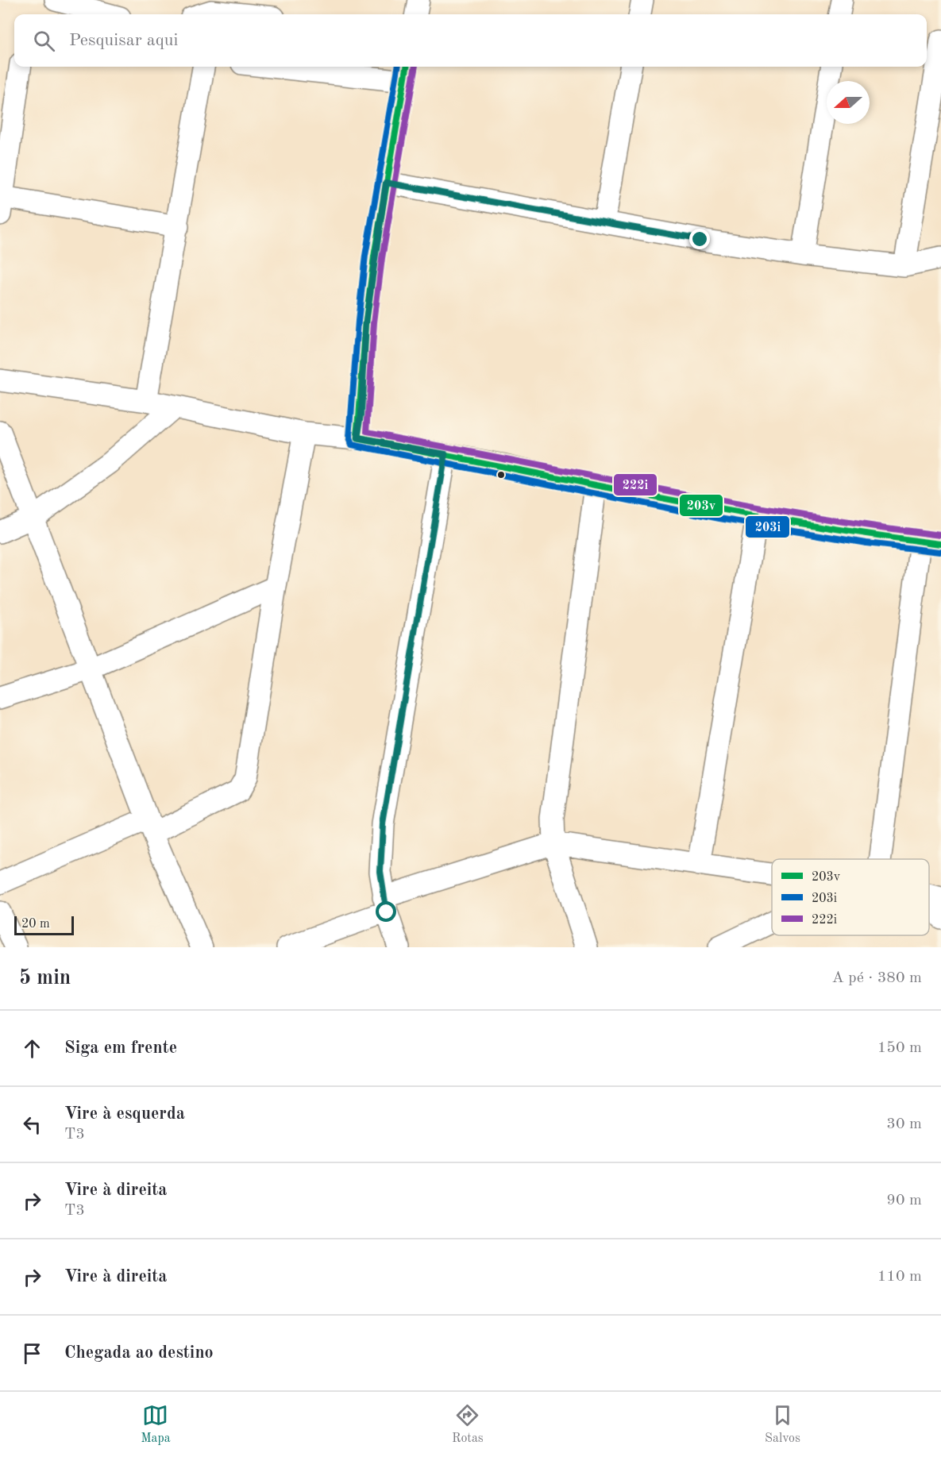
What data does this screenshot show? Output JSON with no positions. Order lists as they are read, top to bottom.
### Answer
{
  "lines": ["transit line 203v", "transit line 203i", "transit line 222i"],
  "legend": ["203v", "203i", "222i"],
  "scale_bar": "20 m",
  "north": "left",
  "page": {
    "search": "Pesquisar aqui",
    "scale": "20 m",
    "heading": ["5 min", "A pé · 380 m"],
    "list": [
      ["Siga em frente", "150 m"],
      ["Vire à esquerda", "T3", "30 m"],
      ["Vire à direita", "T3", "90 m"],
      ["Vire à direita", "110 m"],
      "Chegada ao destino"
    ],
    "nav": ["Mapa", "Rotas", "Salvos"]
  }
}
